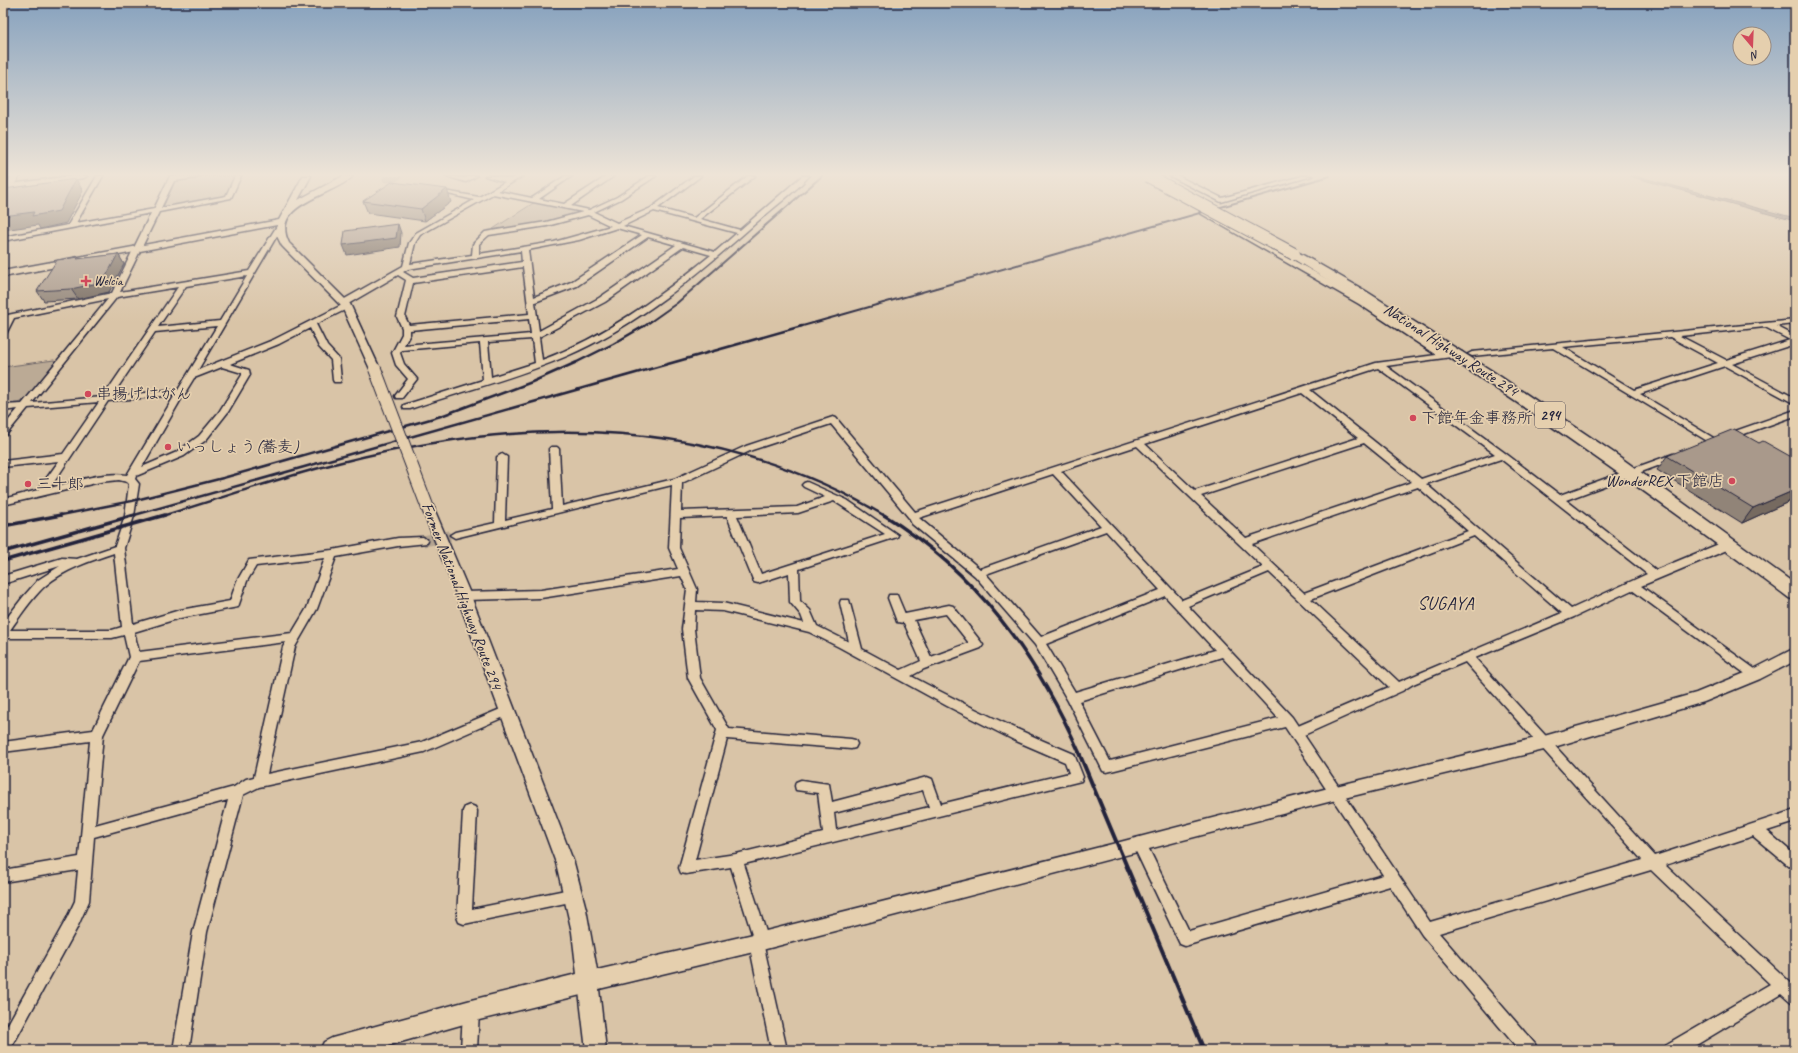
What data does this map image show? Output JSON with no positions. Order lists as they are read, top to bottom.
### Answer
{
  "streets": {
    "highway": ["National Highway Route 294", "294"],
    "street": ["Former National Highway Route 294"]
  },
  "districts": ["SUGAYA"],
  "places": {
    "health": ["Welcia"],
    "other": [
      "串揚げはがん",
      "下館年金事務所",
      "いっしょう(蕎麦)",
      "WonderREX 下館店",
      "三十郎"
    ]
  },
  "north": "bottom"
}
